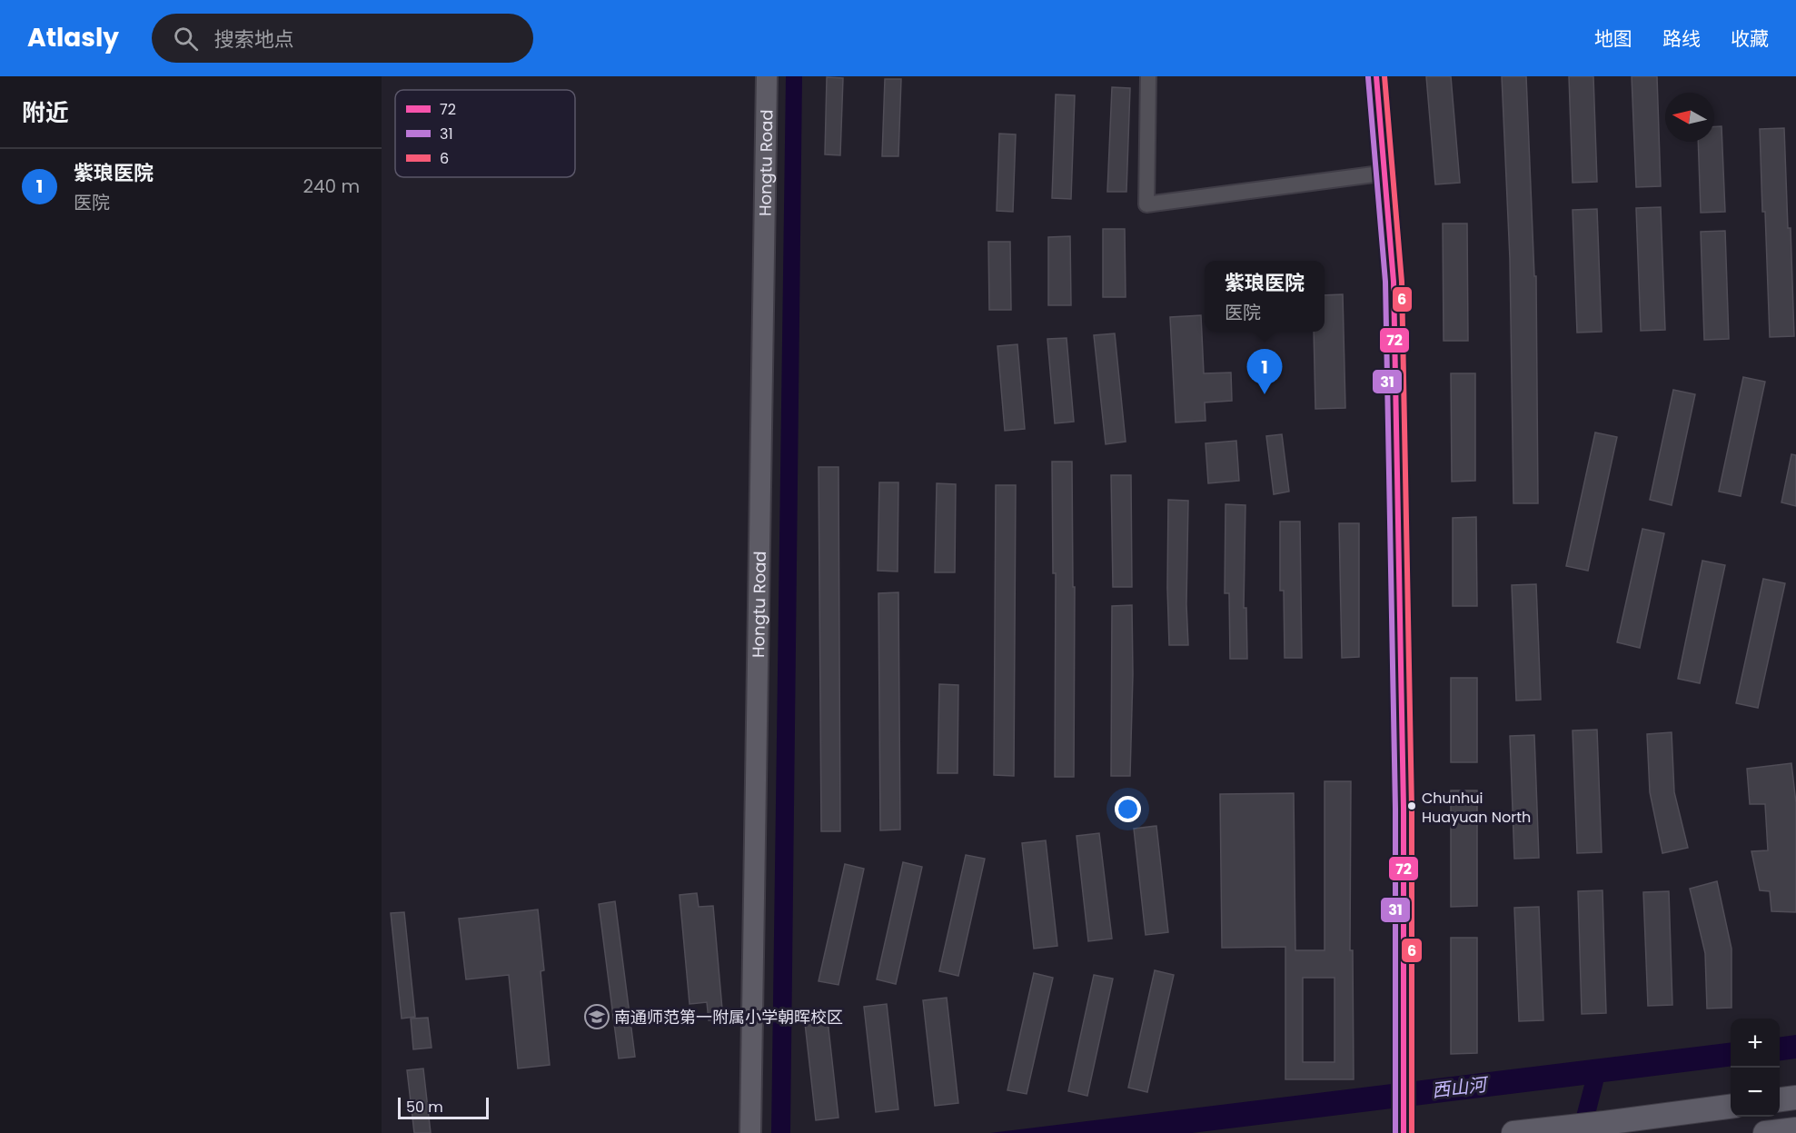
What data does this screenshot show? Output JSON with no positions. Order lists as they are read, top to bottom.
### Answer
{
  "streets": {
    "main road": ["Hongtu Road"]
  },
  "water": ["西山河"],
  "places": {
    "other": ["Chunhui Huayuan North"],
    "school or university": ["南通师范第一附属小学朝晖校区"]
  },
  "lines": ["transit line 72", "transit line 6", "transit line 31"],
  "legend": ["72", "31", "6"],
  "scale_bar": "50 m",
  "north": "left",
  "page": {
    "header": "Atlasly",
    "search": "搜索地点",
    "nav": ["地图", "路线", "收藏"],
    "heading": "附近",
    "list": [
      {
        "mark": "1",
        "name": "紫琅医院",
        "note": "医院",
        "value": "240 m"
      }
    ],
    "popup": ["紫琅医院", "医院"],
    "pins": "1",
    "map_buttons": ["+", "−"],
    "scale": "50 m"
  }
}
